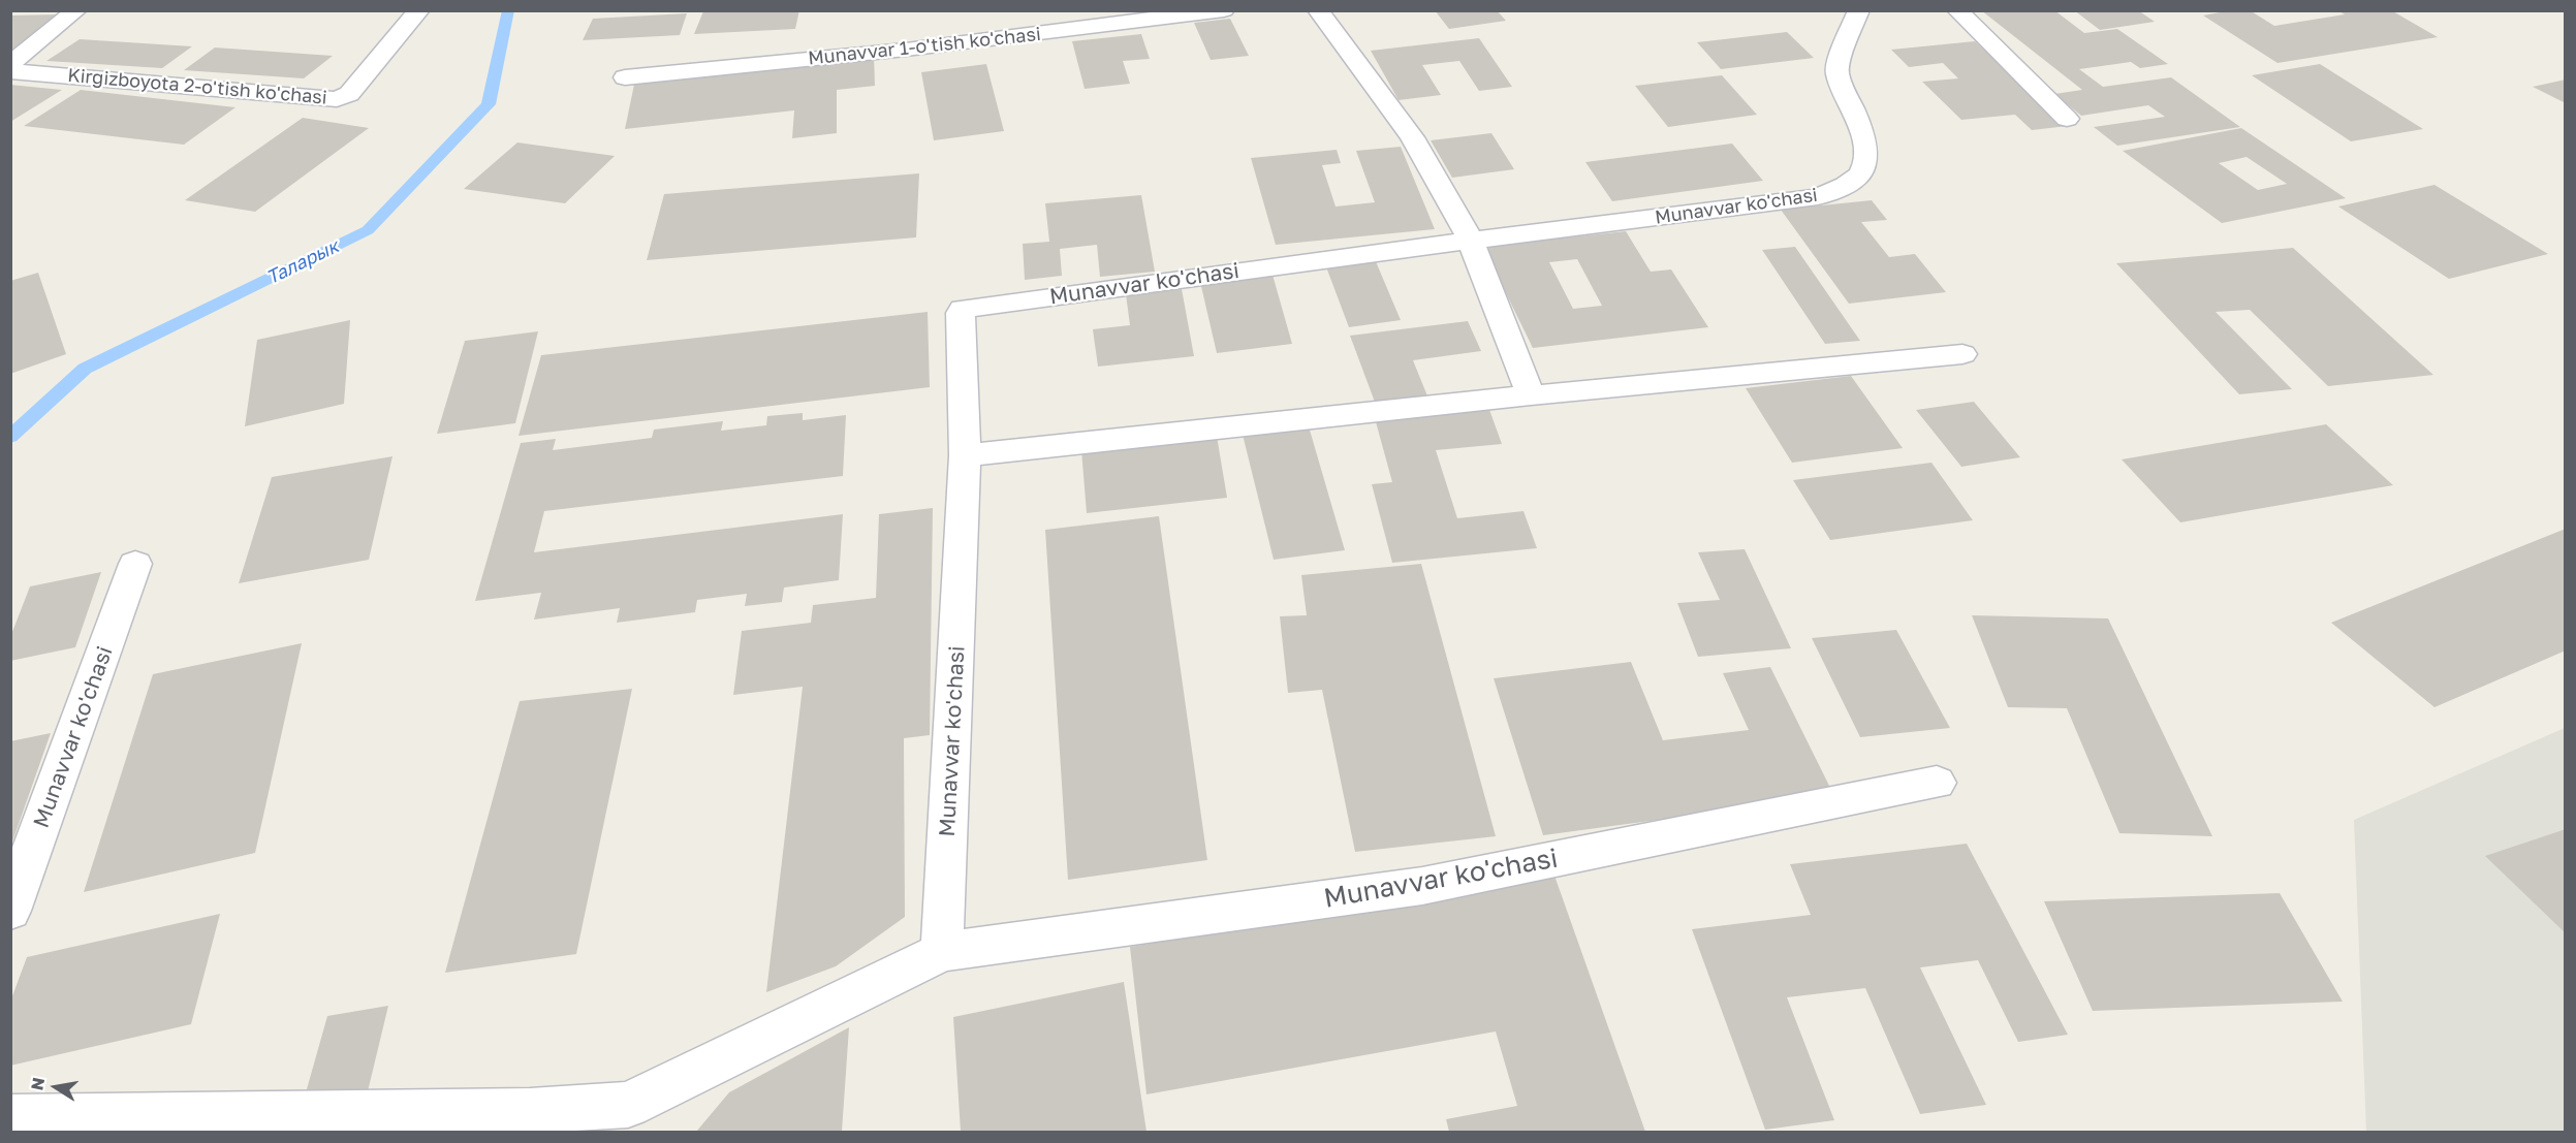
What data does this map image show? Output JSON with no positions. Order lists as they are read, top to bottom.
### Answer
{
  "streets": {
    "street": ["Munavvar 1-o'tish ko'chasi", "Kirgizboyota 2-o'tish ko'chasi", "Munavvar ko'chasi"]
  },
  "water": ["Таларык"],
  "north": "left"
}
